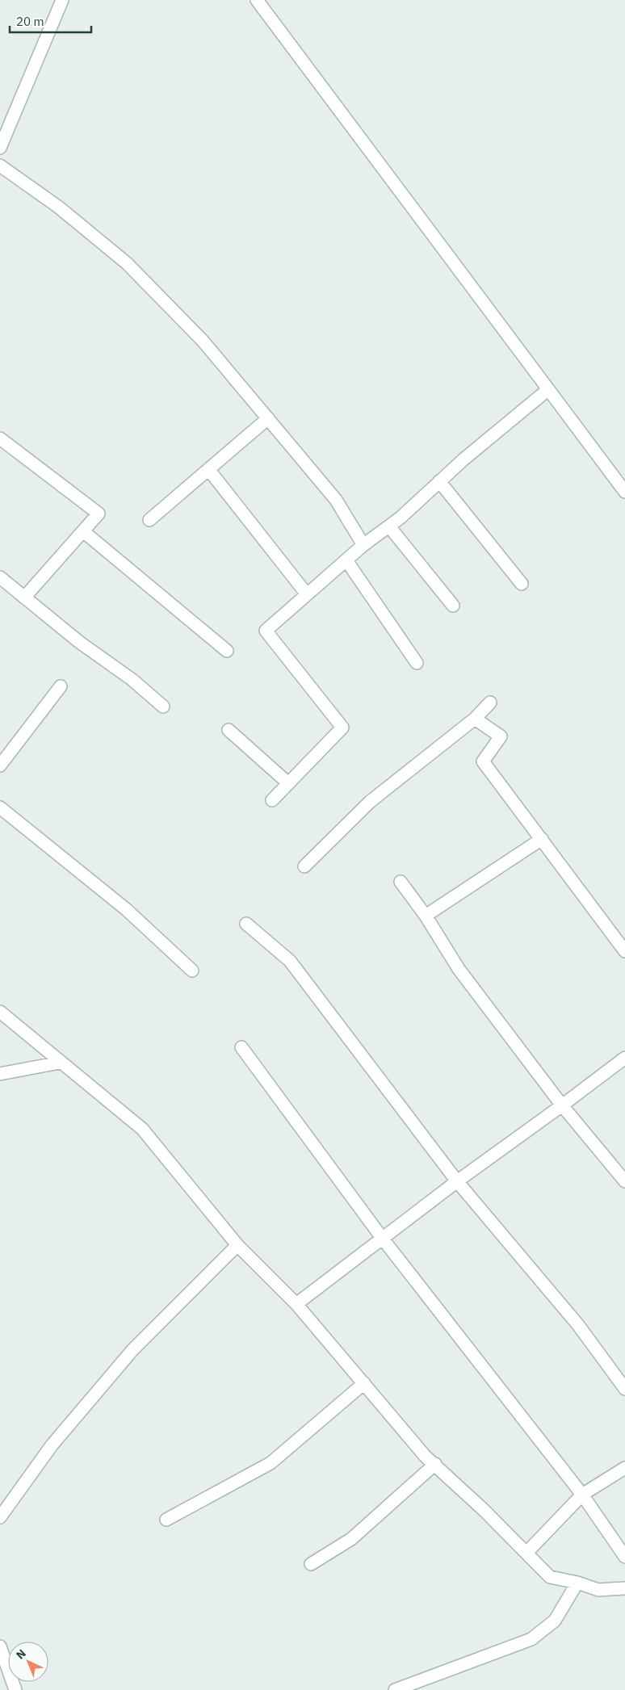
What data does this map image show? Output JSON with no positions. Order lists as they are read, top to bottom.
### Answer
{
  "scale_bar": "20 m",
  "north": "top left"
}
